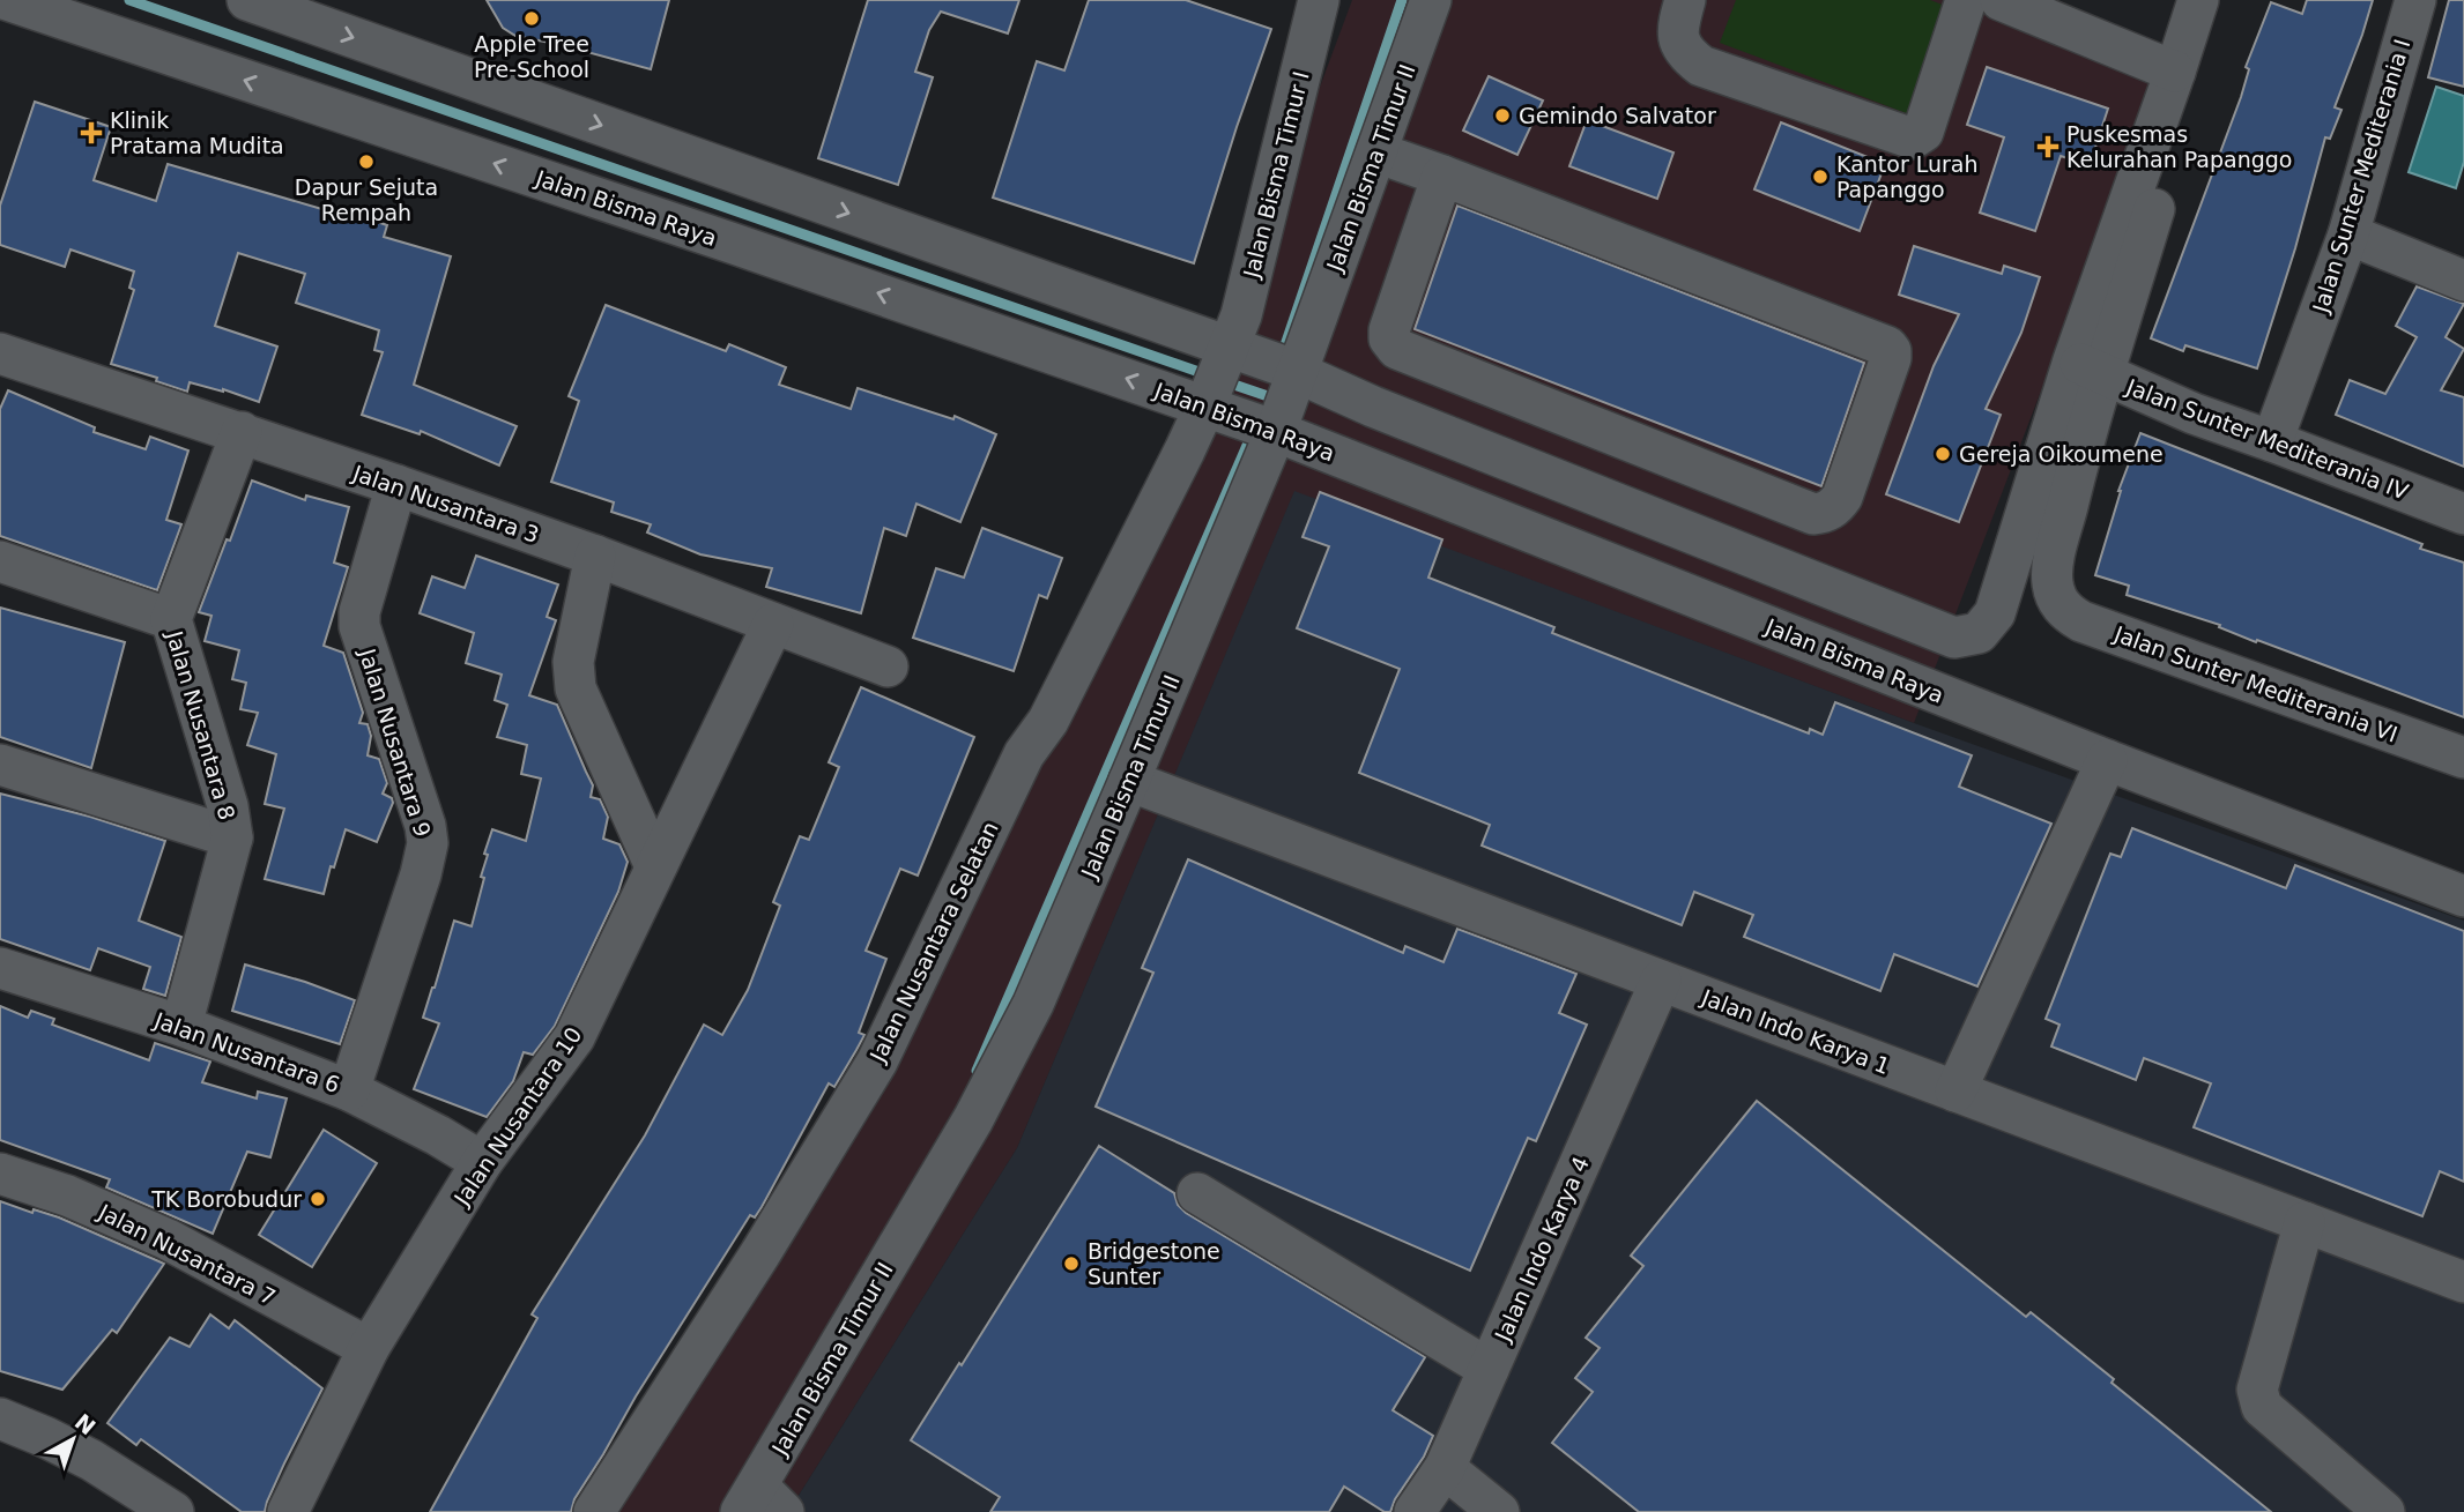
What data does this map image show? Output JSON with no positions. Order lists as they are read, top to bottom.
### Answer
{
  "streets": {
    "street": [
      "Jalan Bisma Timur II",
      "Jalan Bisma Timur I",
      "Jalan Sunter Mediterania I",
      "Jalan Bisma Raya",
      "Jalan Sunter Mediterania IV",
      "Jalan Nusantara 3",
      "Jalan Sunter Mediterania VI",
      "Jalan Nusantara 8",
      "Jalan Nusantara 9",
      "Jalan Nusantara Selatan",
      "Jalan Indo Karya 1",
      "Jalan Nusantara 6",
      "Jalan Nusantara 10",
      "Jalan Indo Karya 4",
      "Jalan Nusantara 7"
    ]
  },
  "crossings": [
    ["Jalan Bisma Timur II", "Jalan Bisma Raya"],
    ["Jalan Bisma Timur II", "Jalan Indo Karya 1"],
    ["Jalan Bisma Timur I", "Jalan Nusantara Selatan"],
    ["Jalan Sunter Mediterania I", "Jalan Sunter Mediterania IV"],
    ["Jalan Bisma Raya", "Jalan Nusantara Selatan"],
    ["Jalan Sunter Mediterania IV", "Jalan Sunter Mediterania VI"],
    ["Jalan Nusantara 3", "Jalan Nusantara 8"],
    ["Jalan Nusantara 3", "Jalan Nusantara 9"],
    ["Jalan Nusantara 3", "Jalan Nusantara 10"],
    ["Jalan Nusantara 8", "Jalan Nusantara 6"],
    ["Jalan Nusantara 9", "Jalan Nusantara 6"],
    ["Jalan Indo Karya 1", "Jalan Indo Karya 4"],
    ["Jalan Nusantara 6", "Jalan Nusantara 10"],
    ["Jalan Nusantara 10", "Jalan Nusantara 7"]
  ],
  "places": {
    "other": [
      "Apple Tree Pre-School",
      "Gemindo Salvator",
      "Dapur Sejuta Rempah",
      "Kantor Lurah Papanggo",
      "Gereja Oikoumene",
      "TK Borobudur",
      "Bridgestone Sunter"
    ],
    "health": ["Klinik Pratama Mudita", "Puskesmas Kelurahan Papanggo"]
  },
  "north": "top right"
}
